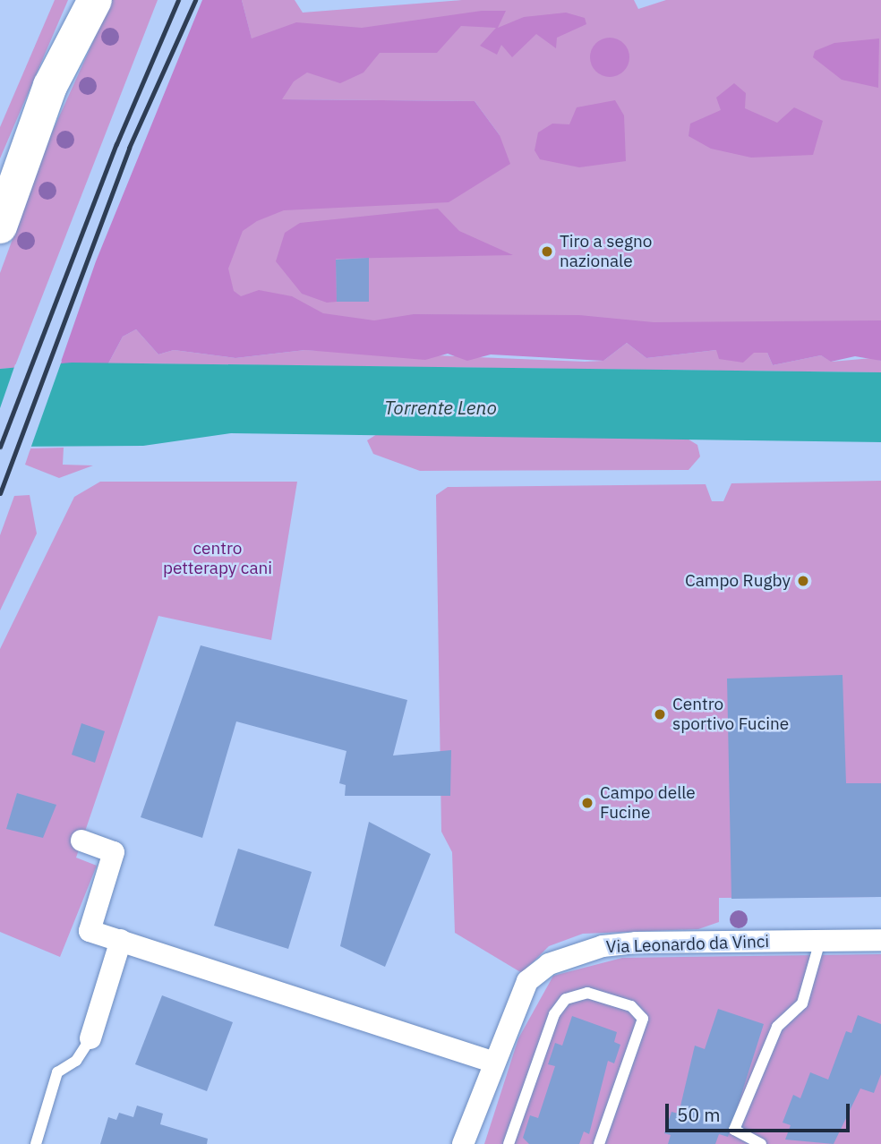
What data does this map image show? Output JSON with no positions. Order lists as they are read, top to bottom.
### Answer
{
  "streets": {
    "street": ["Via Leonardo da Vinci"]
  },
  "water": ["Torrente Leno"],
  "parks": ["centro petterapy cani"],
  "places": [
    "Tiro a segno nazionale",
    "Campo Rugby",
    "Centro sportivo Fucine",
    "Campo delle Fucine"
  ],
  "scale_bar": "50 m"
}
